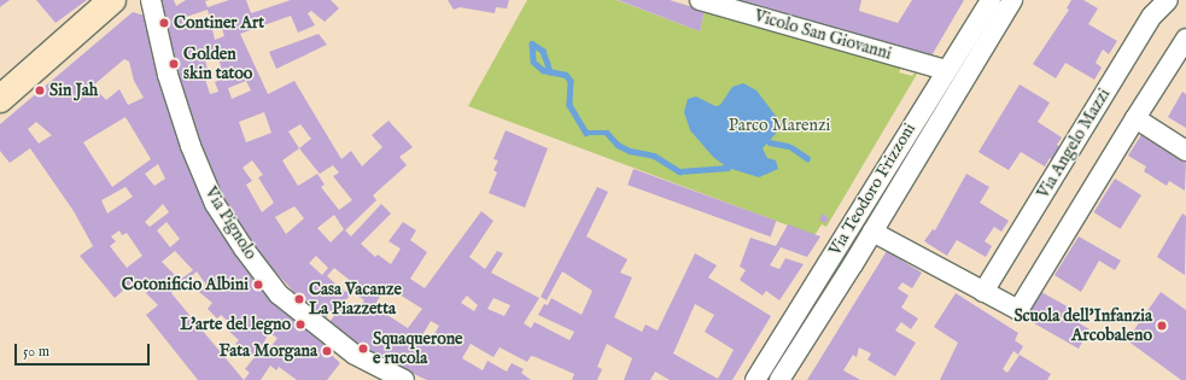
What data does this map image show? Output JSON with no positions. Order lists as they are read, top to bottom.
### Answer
{
  "streets": {
    "street": [
      "Vicolo San Giovanni",
      "Via Angelo Mazzi",
      "Via Teodoro Frizzoni",
      "Via Pignolo"
    ]
  },
  "crossings": [
    ["Vicolo San Giovanni", "Via Teodoro Frizzoni"]
  ],
  "parks": ["Parco Marenzi"],
  "places": [
    "Continer Art",
    "Golden skin tatoo",
    "Sin Jah",
    "Cotonificio Albini",
    "Casa Vacanze La Piazzetta",
    "L'arte del legno",
    "Scuola dell'Infanzia Arcobaleno",
    "Squaquerone e rucola",
    "Fata Morgana"
  ],
  "scale_bar": "50 m"
}
